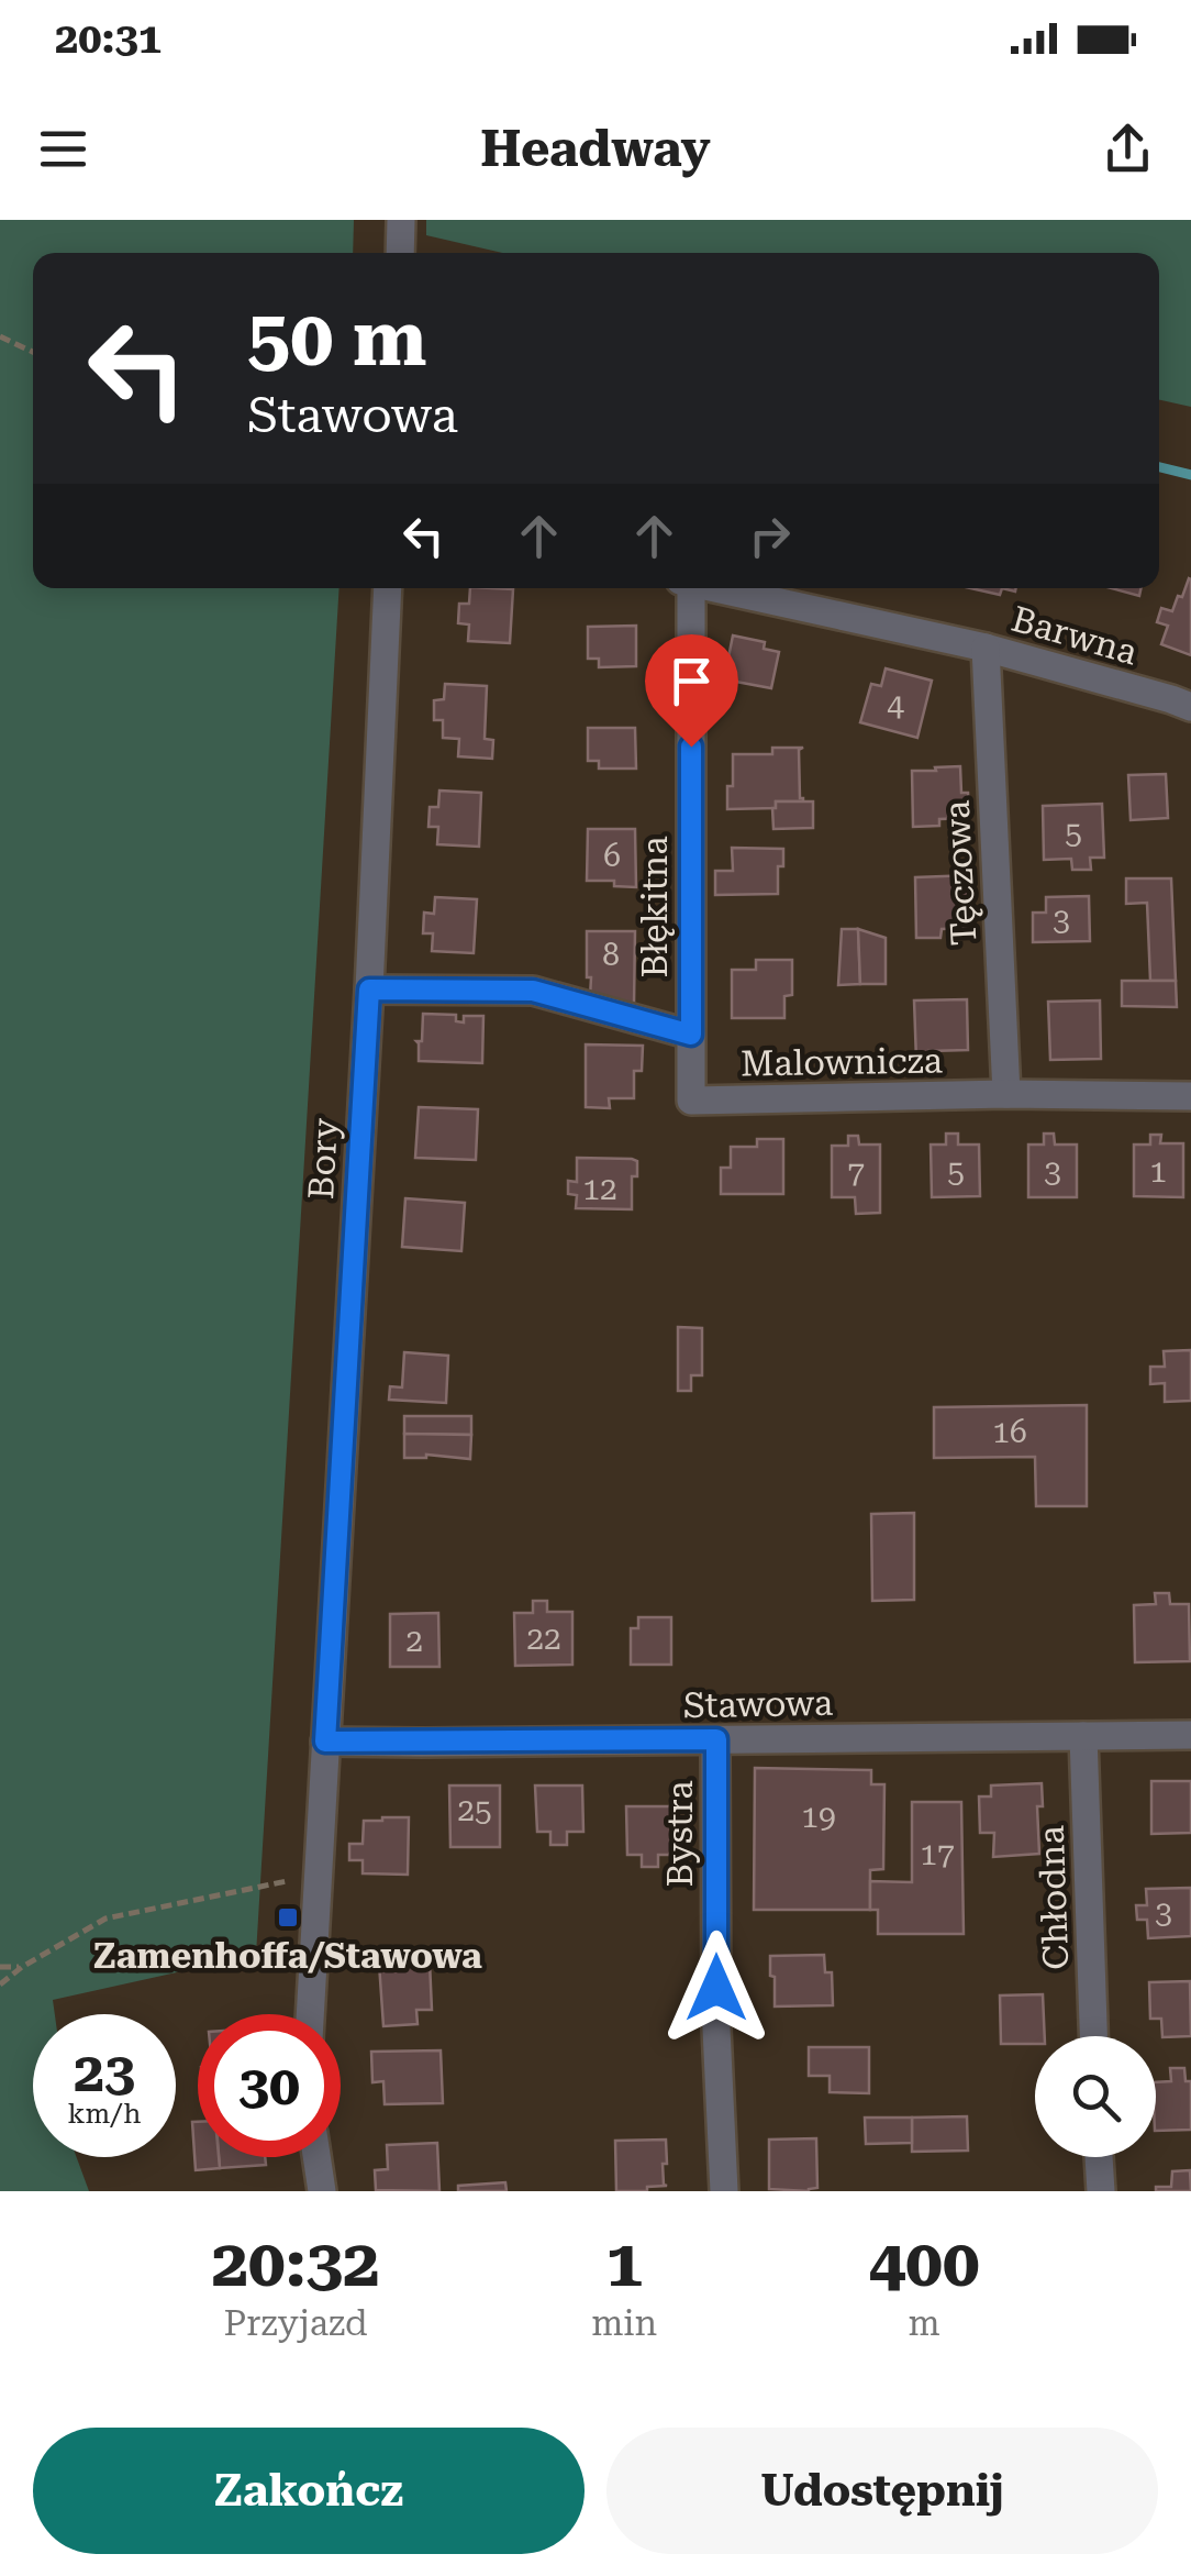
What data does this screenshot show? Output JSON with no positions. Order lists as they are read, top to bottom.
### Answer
{
  "streets": {
    "street": [
      "Barwna",
      "Tęczowa",
      "Błękitna",
      "Malownicza",
      "Bory",
      "Stawowa",
      "Bystra",
      "Chłodna"
    ]
  },
  "crossings": [
    ["Barwna", "Tęczowa"],
    ["Tęczowa", "Malownicza"],
    ["Błękitna", "Malownicza"],
    ["Malownicza", "Bory"],
    ["Bory", "Stawowa"],
    ["Stawowa", "Bystra"],
    ["Stawowa", "Chłodna"]
  ],
  "places": {
    "transit": ["Zamenhoffa/Stawowa"]
  },
  "house_numbers": [
    "4",
    "5",
    "6",
    "3",
    "8",
    "5",
    "3",
    "1",
    "7",
    "12",
    "16",
    "22",
    "2",
    "25",
    "19",
    "17",
    "3"
  ],
  "page": {
    "status": "20:31",
    "header": "Headway",
    "turn": ["50 m", "Stawowa"],
    "speed": "23 km/h",
    "limit": "30",
    "eta": [
      "20:32",
      "Przyjazd",
      "1",
      "min",
      "400",
      "m"
    ],
    "buttons": ["Zakończ", "Udostępnij"]
  }
}
